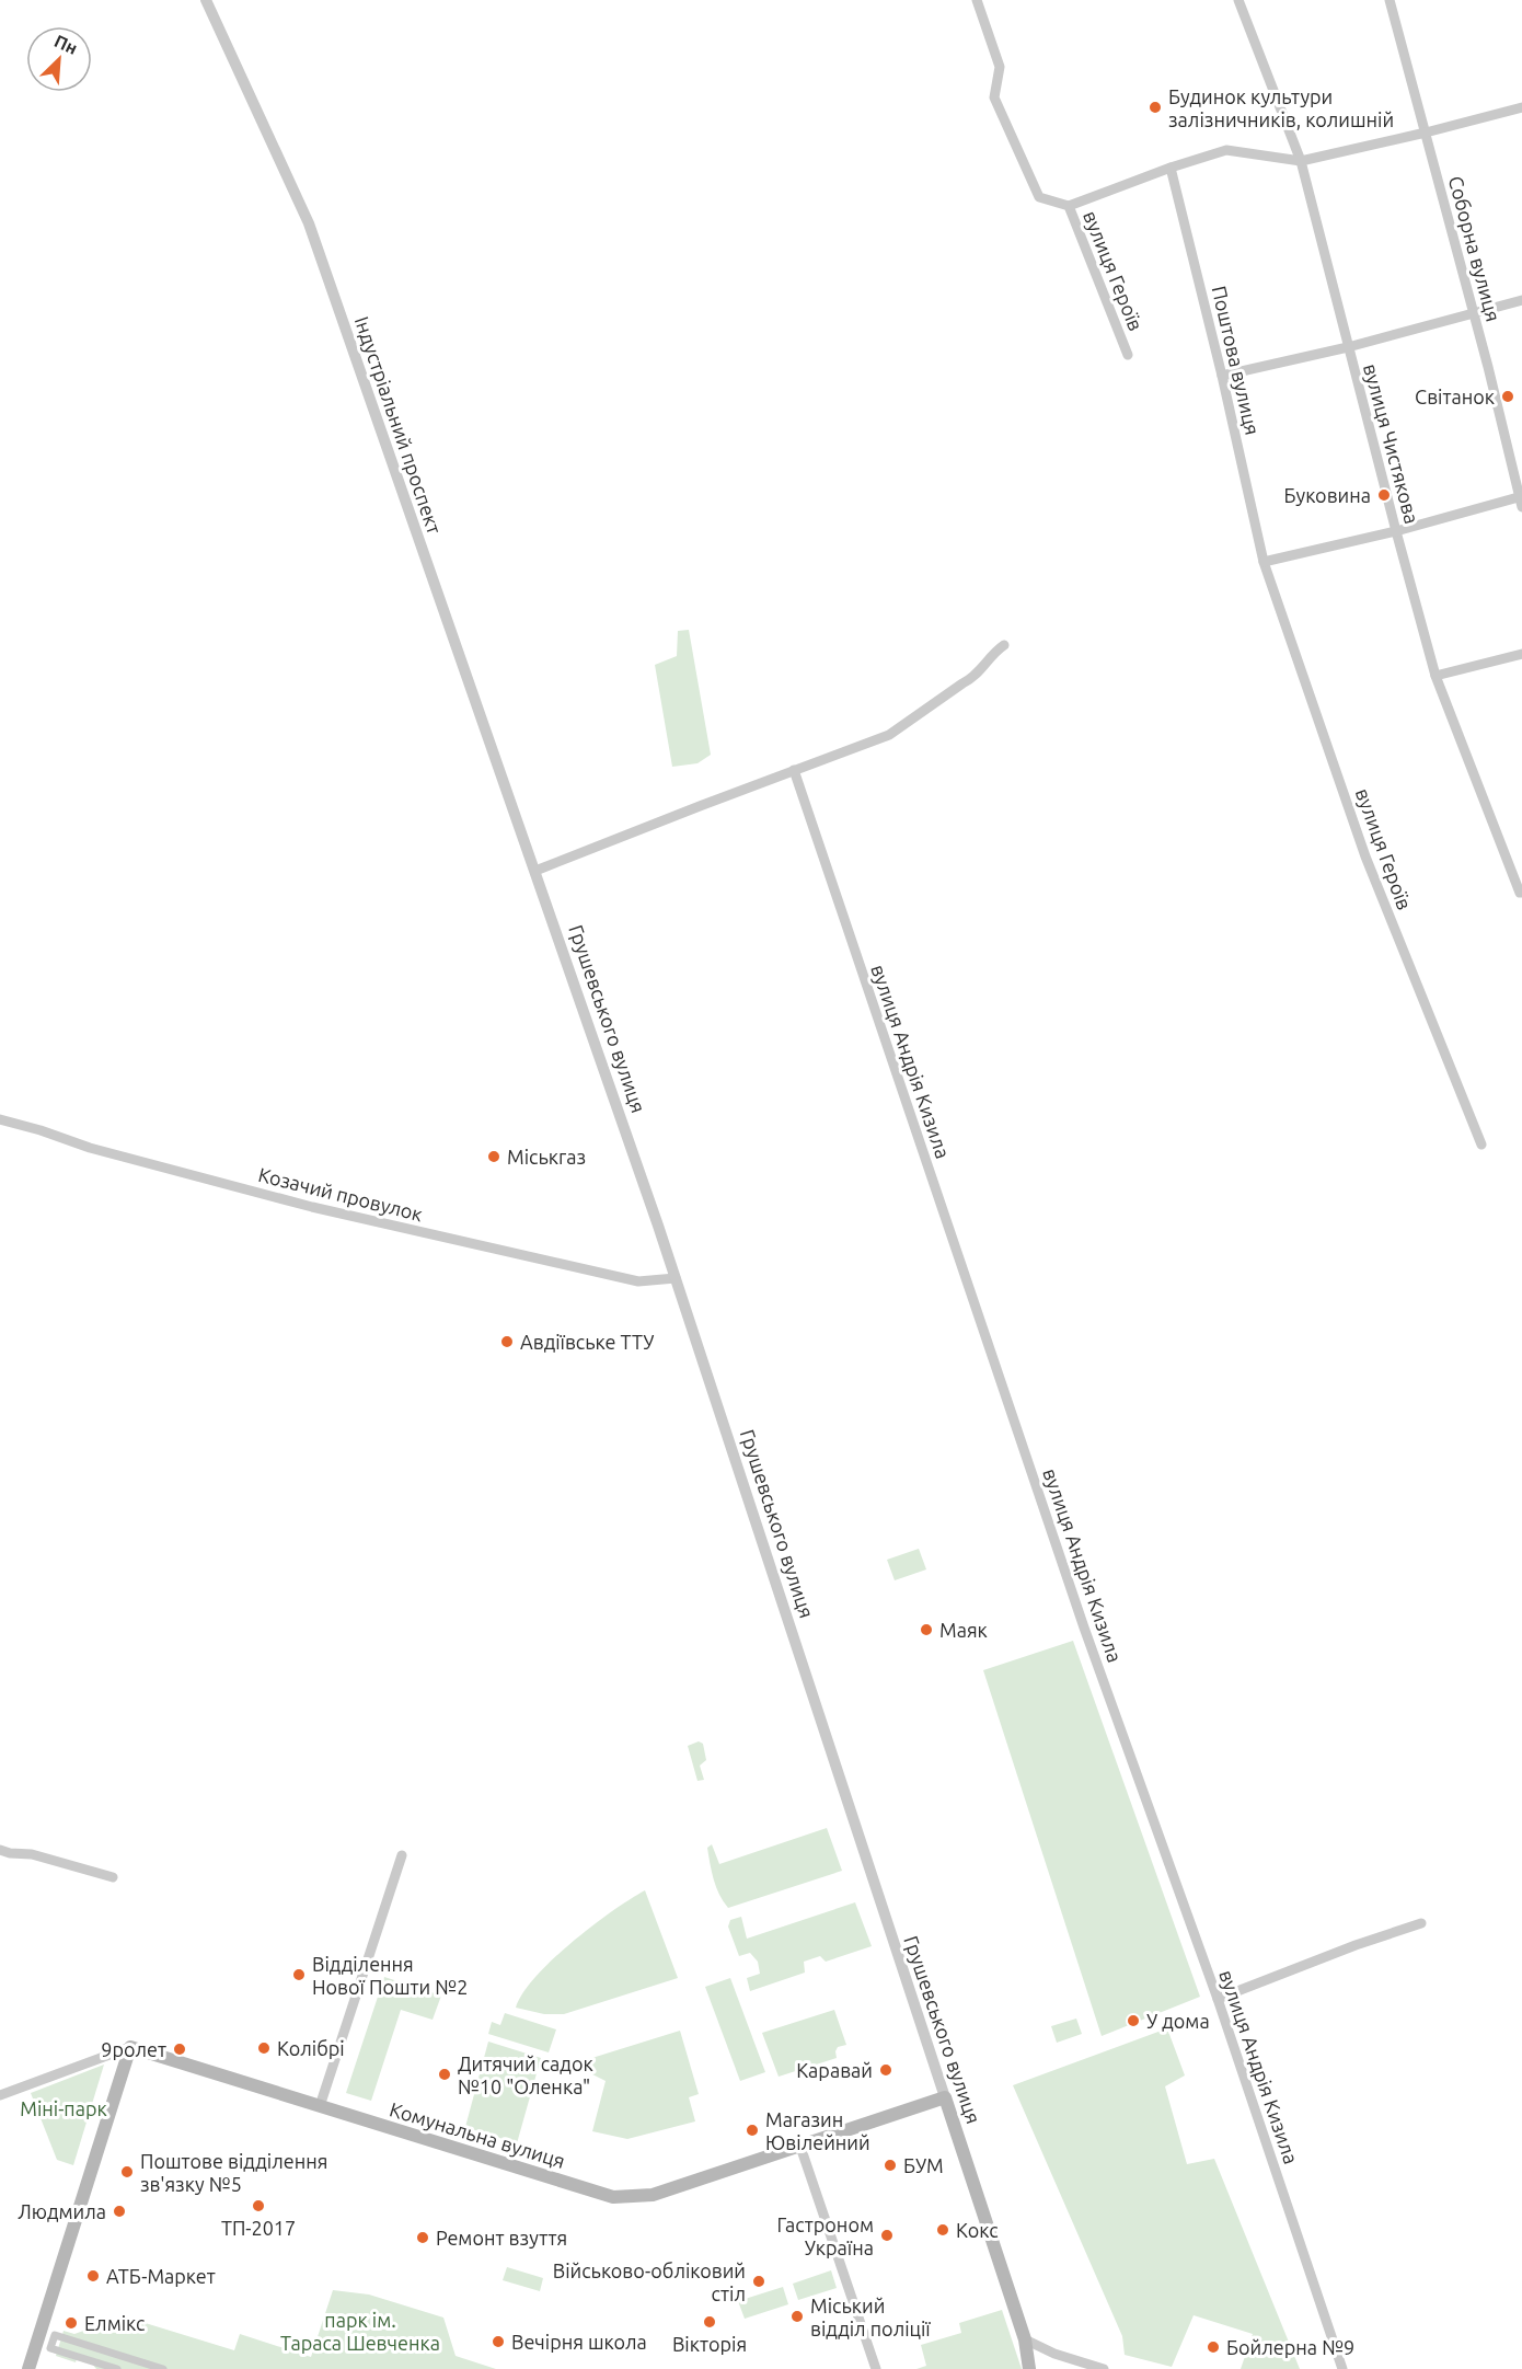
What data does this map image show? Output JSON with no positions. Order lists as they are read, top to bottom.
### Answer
{
  "streets": {
    "main road": ["Грушевського вулиця", "Комунальна вулиця"],
    "street": [
      "Соборна вулиця",
      "вулиця Героїв",
      "Поштова вулиця",
      "Індустріальний проспект",
      "вулиця Чистякова",
      "вулиця Андрія Кизила",
      "Козачий провулок"
    ]
  },
  "crossings": [
    ["вулиця Героїв", "Поштова вулиця"],
    ["Індустріальний проспект", "Грушевського вулиця"],
    ["Грушевського вулиця", "Козачий провулок"],
    ["Грушевського вулиця", "Комунальна вулиця"]
  ],
  "parks": ["Міні-парк", "парк ім. Тараса Шевченка"],
  "places": [
    "Будинок культури залізничників, колишній",
    "Світанок",
    "Буковина",
    "Міськгаз",
    "Авдіївське ТТУ",
    "Маяк",
    "Відділення Нової Пошти №2",
    "У дома",
    "Колібрі",
    "9ролет",
    "Каравай",
    "Дитячий садок №10 \"Оленка\"",
    "Магазин Ювілейний",
    "БУМ",
    "Поштове відділення зв'язку №5",
    "ТП-2017",
    "Людмила",
    "Кокс",
    "Гастроном Україна",
    "Ремонт взуття",
    "АТБ-Маркет",
    "Військово-обліковий стіл",
    "Міський відділ поліції",
    "Вікторія",
    "Елмікс",
    "Вечірня школа",
    "Бойлерна №9"
  ],
  "north": "top right"
}
